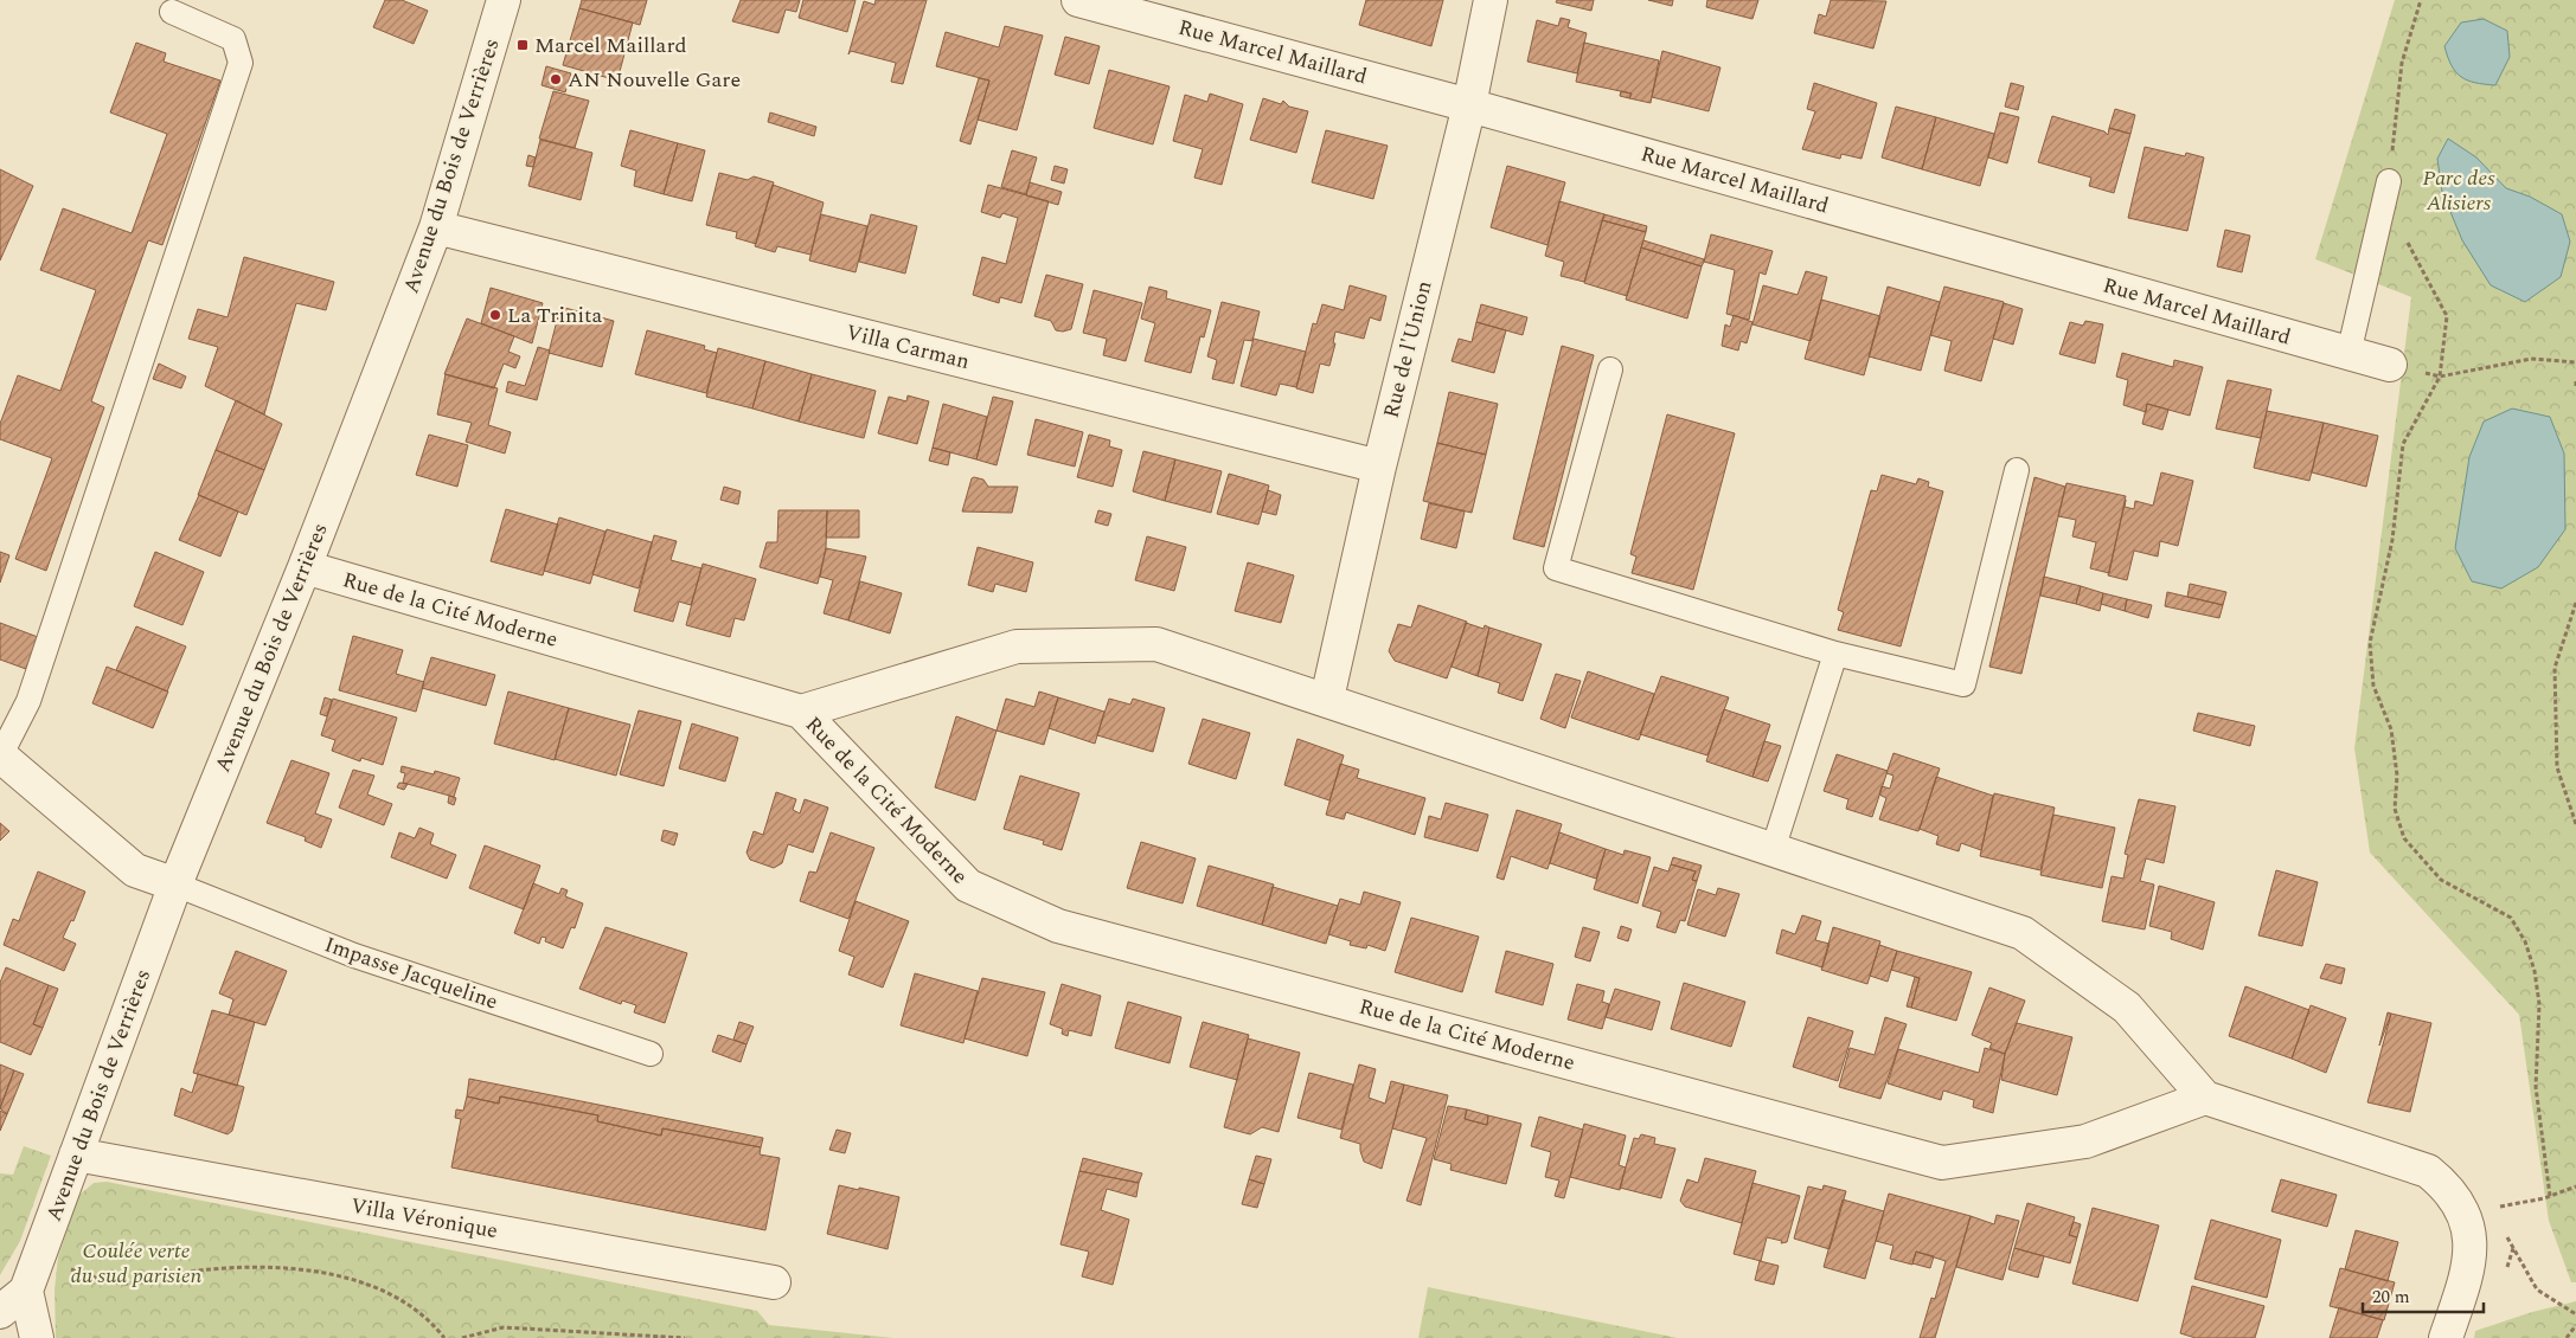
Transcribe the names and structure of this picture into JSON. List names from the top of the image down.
{
  "streets": {
    "street": [
      "Rue Marcel Maillard",
      "Avenue du Bois de Verrières",
      "Villa Carman",
      "Rue de l'Union",
      "Rue de la Cité Moderne",
      "Villa Véronique"
    ],
    "lane": ["Impasse Jacqueline"]
  },
  "crossings": [
    ["Rue Marcel Maillard", "Rue de l'Union"],
    ["Avenue du Bois de Verrières", "Villa Carman"],
    ["Avenue du Bois de Verrières", "Rue de la Cité Moderne"],
    ["Avenue du Bois de Verrières", "Impasse Jacqueline"],
    ["Avenue du Bois de Verrières", "Villa Véronique"],
    ["Villa Carman", "Rue de l'Union"],
    ["Rue de l'Union", "Rue de la Cité Moderne"]
  ],
  "parks": ["Parc des Alisiers", "Coulée verte du sud parisien"],
  "places": {
    "transit": ["Marcel Maillard"],
    "other": ["AN Nouvelle Gare", "La Trinita"]
  },
  "scale_bar": "20 m"
}
